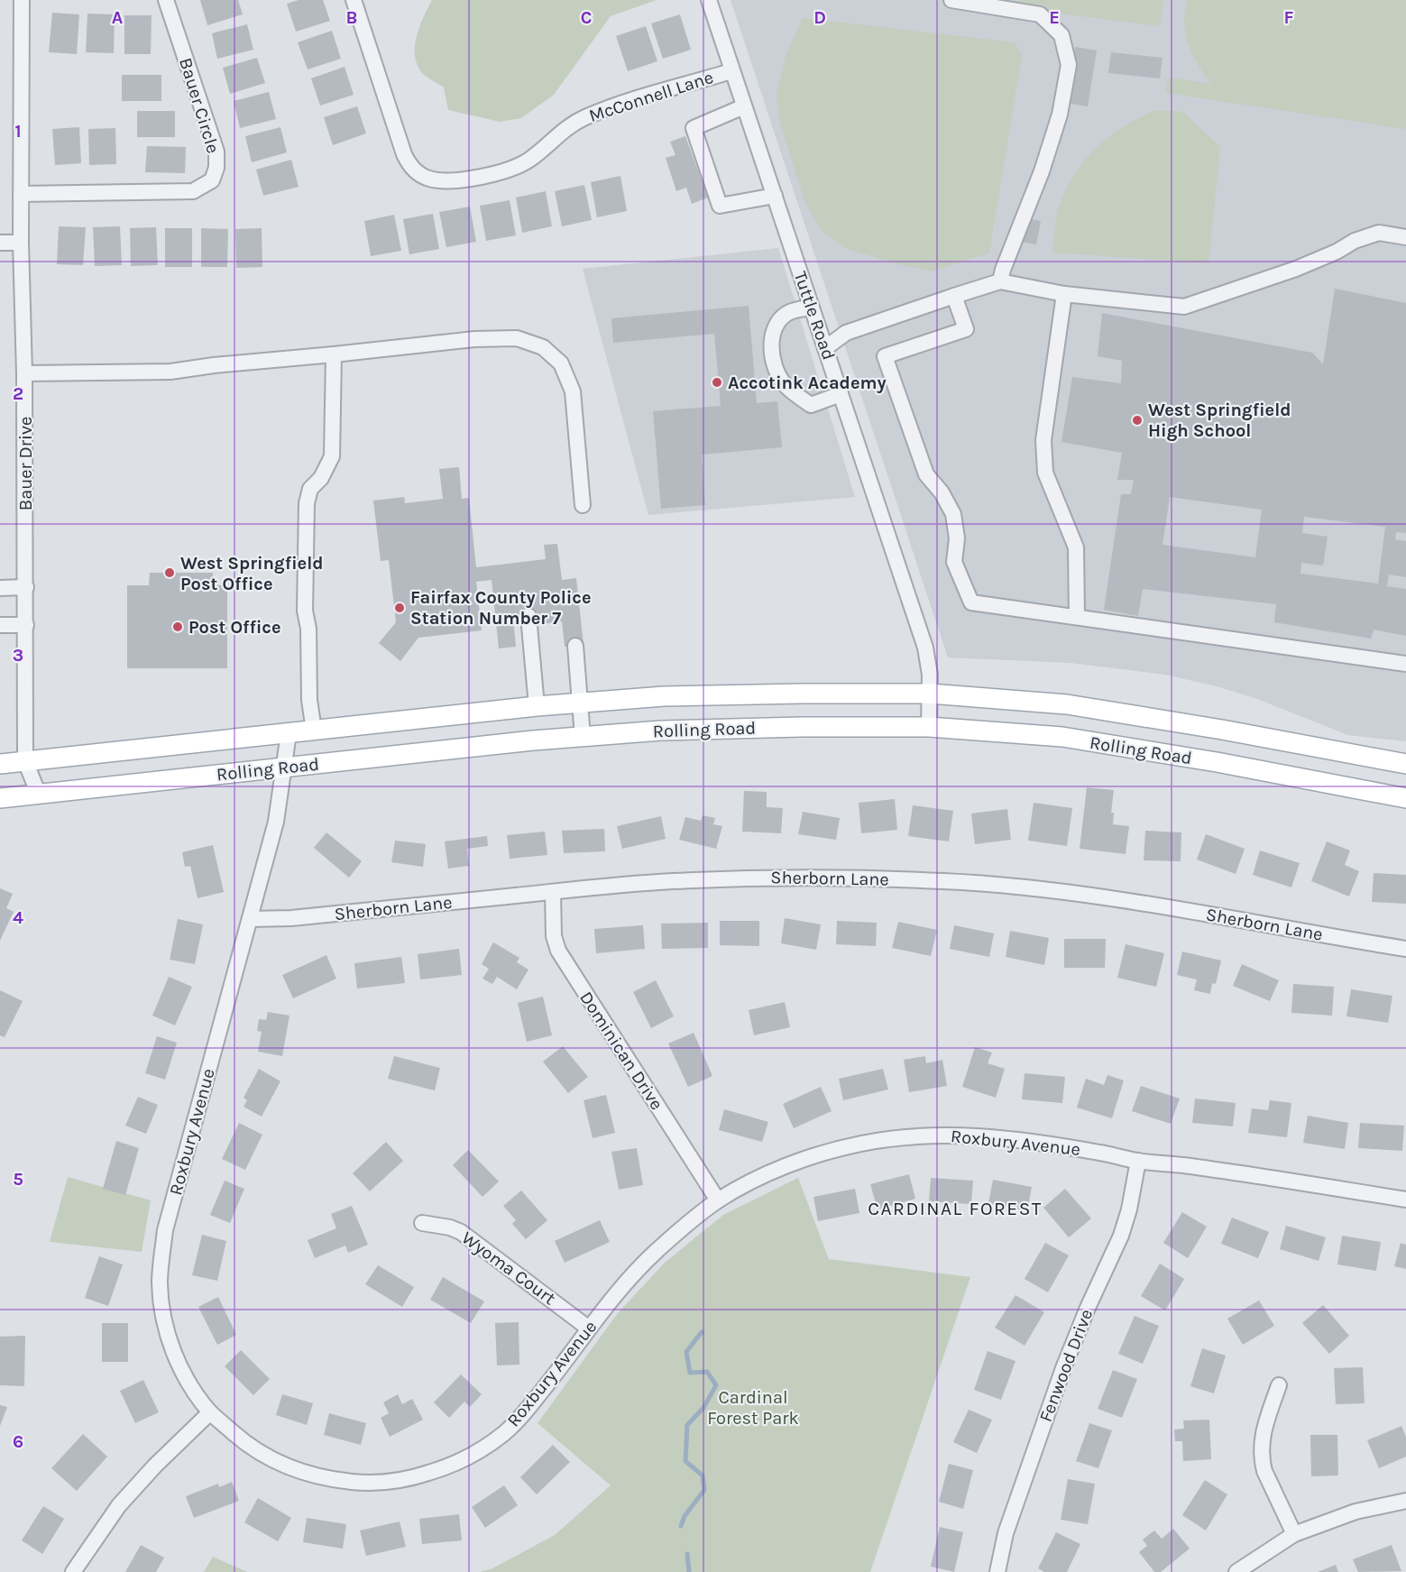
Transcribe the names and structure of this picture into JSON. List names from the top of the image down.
{
  "streets": {
    "main road": ["Rolling Road"],
    "street": [
      "McConnell Lane",
      "Bauer Circle",
      "Tuttle Road",
      "Bauer Drive",
      "Sherborn Lane",
      "Dominican Drive",
      "Roxbury Avenue",
      "Wyoma Court",
      "Fenwood Drive"
    ]
  },
  "crossings": [
    ["McConnell Lane", "Tuttle Road"],
    ["Bauer Circle", "Bauer Drive"],
    ["Tuttle Road", "Rolling Road"],
    ["Bauer Drive", "Rolling Road"],
    ["Rolling Road", "Roxbury Avenue"],
    ["Sherborn Lane", "Dominican Drive"],
    ["Sherborn Lane", "Roxbury Avenue"],
    ["Dominican Drive", "Roxbury Avenue"],
    ["Roxbury Avenue", "Wyoma Court"],
    ["Roxbury Avenue", "Fenwood Drive"]
  ],
  "districts": ["CARDINAL FOREST"],
  "parks": ["Cardinal Forest Park"],
  "places": [
    "Accotink Academy",
    "West Springfield High School",
    "West Springfield Post Office",
    "Fairfax County Police Station Number 7",
    "Post Office"
  ],
  "grid": {
    "columns": [
      "A",
      "B",
      "C",
      "D",
      "E",
      "F"
    ],
    "rows": [
      "1",
      "2",
      "3",
      "4",
      "5",
      "6"
    ]
  }
}
